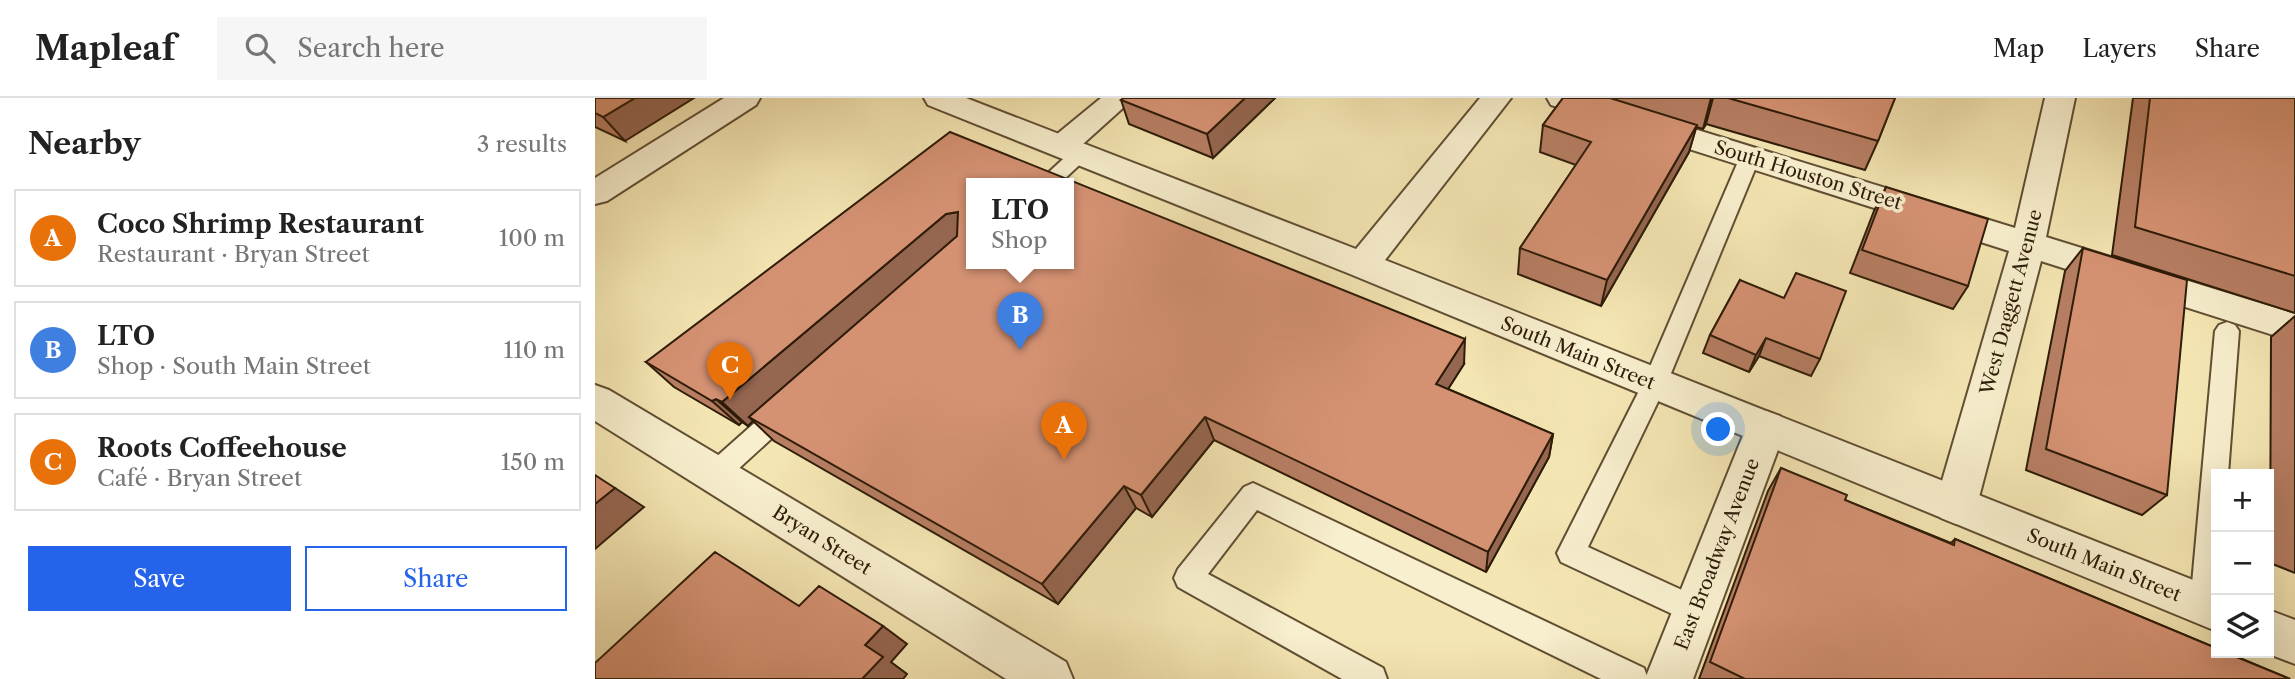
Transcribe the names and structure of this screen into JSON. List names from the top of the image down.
{
  "streets": {
    "street": [
      "South Houston Street",
      "West Daggett Avenue",
      "South Main Street",
      "Bryan Street",
      "East Broadway Avenue"
    ]
  },
  "crossings": [
    ["South Houston Street", "West Daggett Avenue"],
    ["West Daggett Avenue", "South Main Street"],
    ["South Main Street", "East Broadway Avenue"]
  ],
  "page": {
    "header": "Mapleaf",
    "search": "Search here",
    "nav": ["Map", "Layers", "Share"],
    "heading": ["Nearby", "3 results"],
    "popup": ["LTO", "Shop"],
    "list": [
      {
        "mark": "A",
        "name": "Coco Shrimp Restaurant",
        "note": "Restaurant · Bryan Street",
        "value": "100 m"
      },
      {
        "mark": "B",
        "name": "LTO",
        "note": "Shop · South Main Street",
        "value": "110 m"
      },
      {
        "mark": "C",
        "name": "Roots Coffeehouse",
        "note": "Café · Bryan Street",
        "value": "150 m"
      }
    ],
    "pins": ["B", "C", "A"],
    "map_buttons": ["+", "−"],
    "buttons": ["Save", "Share"]
  }
}
